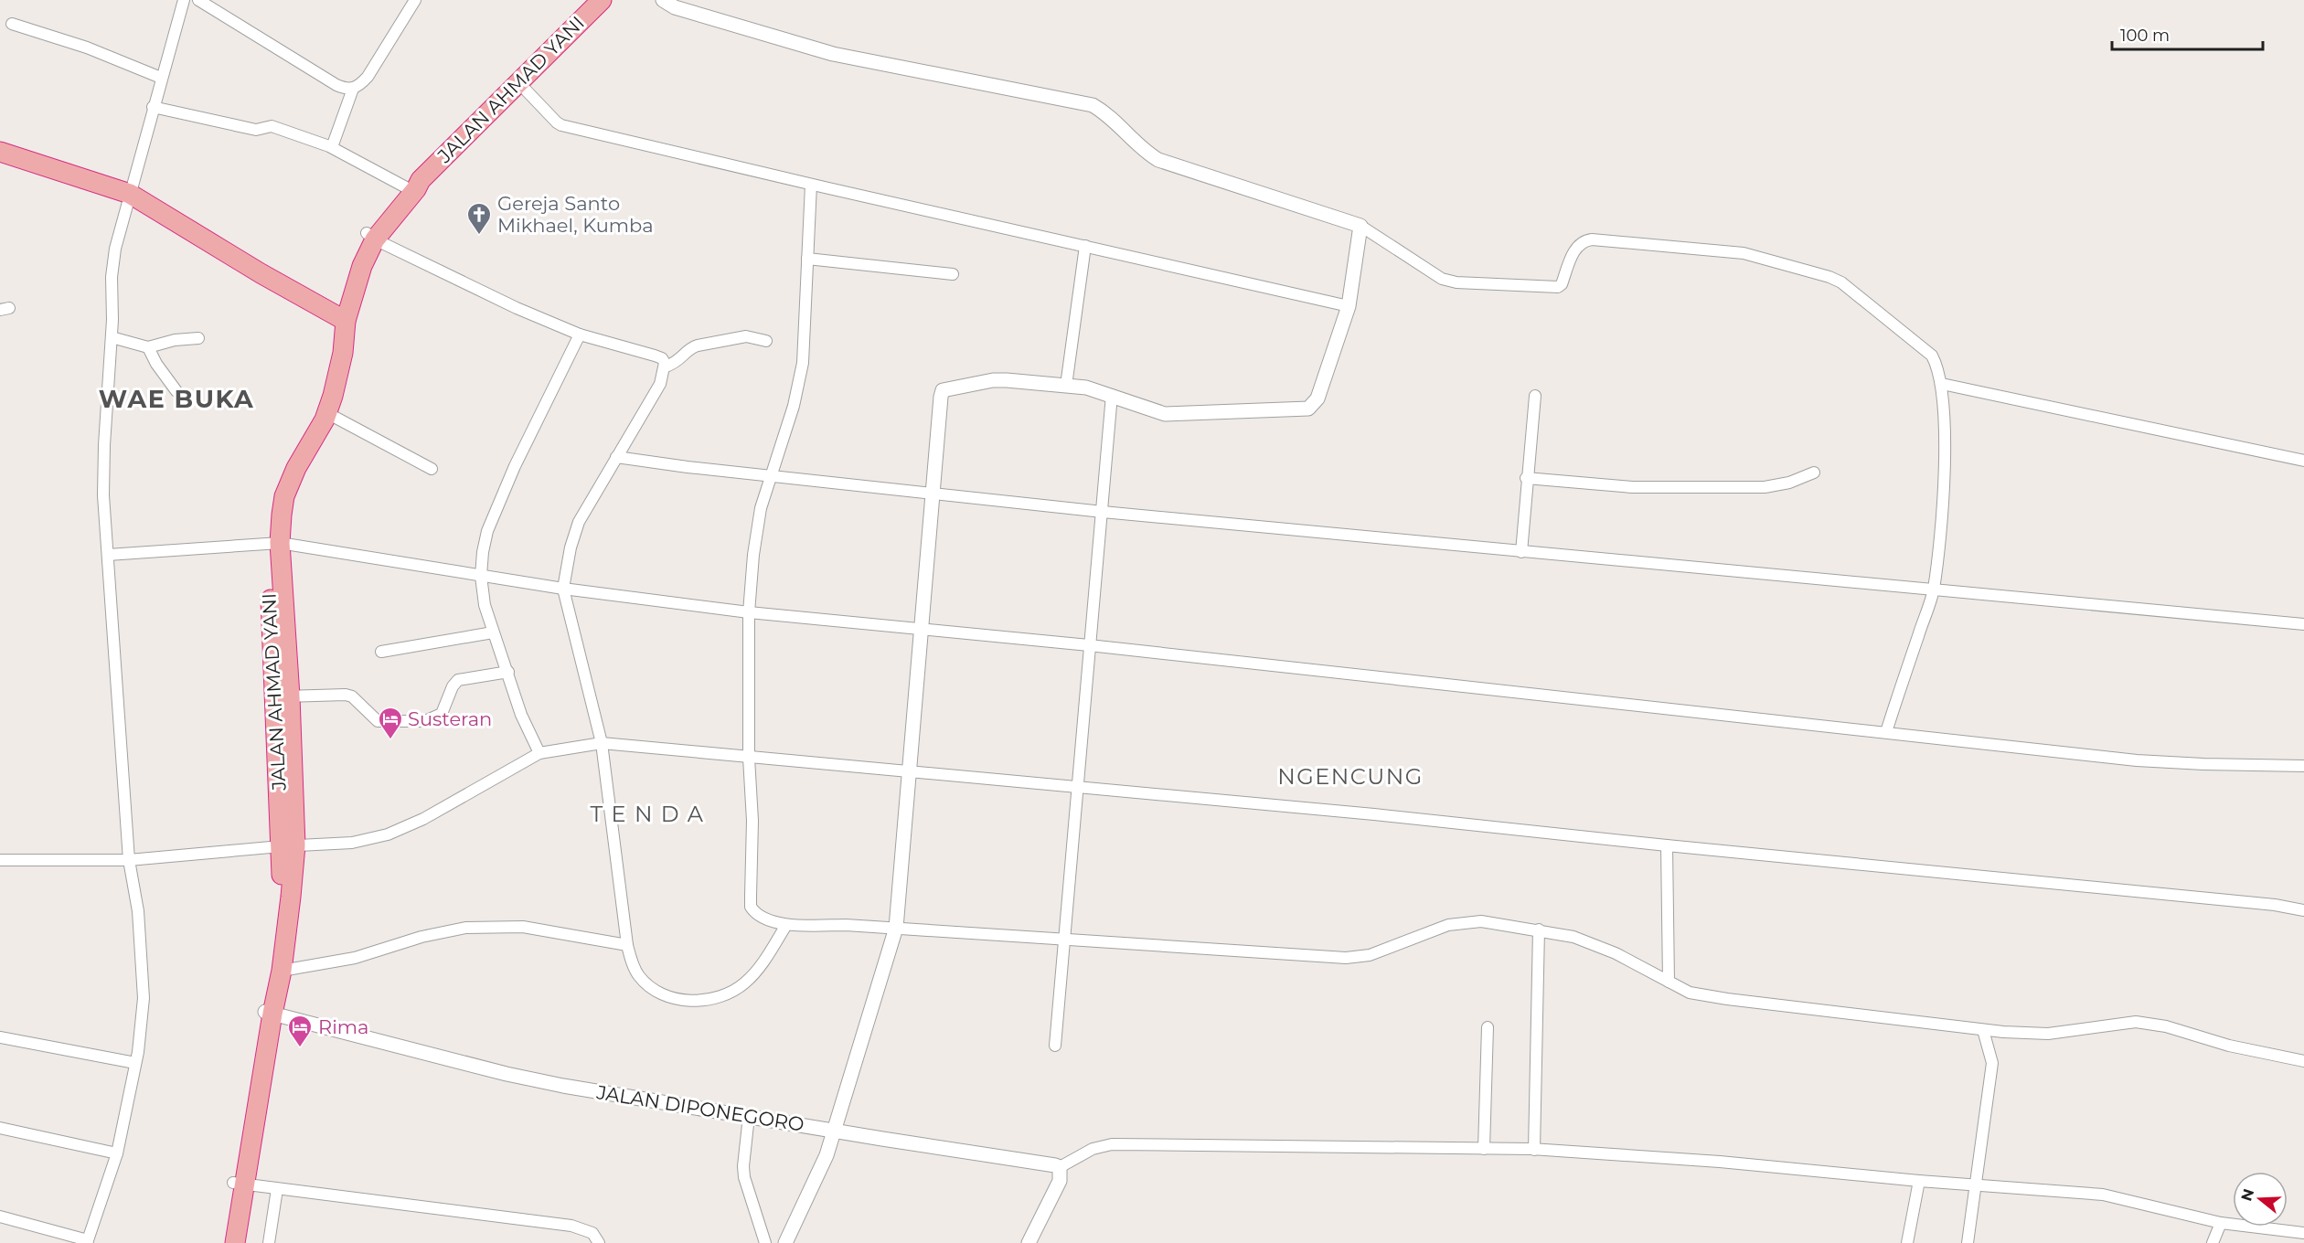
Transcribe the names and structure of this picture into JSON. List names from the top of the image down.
{
  "streets": {
    "highway": ["JALAN AHMAD YANI"],
    "street": ["JALAN DIPONEGORO"]
  },
  "crossings": [
    ["JALAN AHMAD YANI", "JALAN DIPONEGORO"]
  ],
  "districts": ["WAE BUKA", "NGENCUNG", "T E N D A"],
  "places": {
    "church": ["Gereja Santo Mikhael, Kumba"],
    "hotel": ["Susteran", "Rima"]
  },
  "scale_bar": "100 m",
  "north": "left"
}
